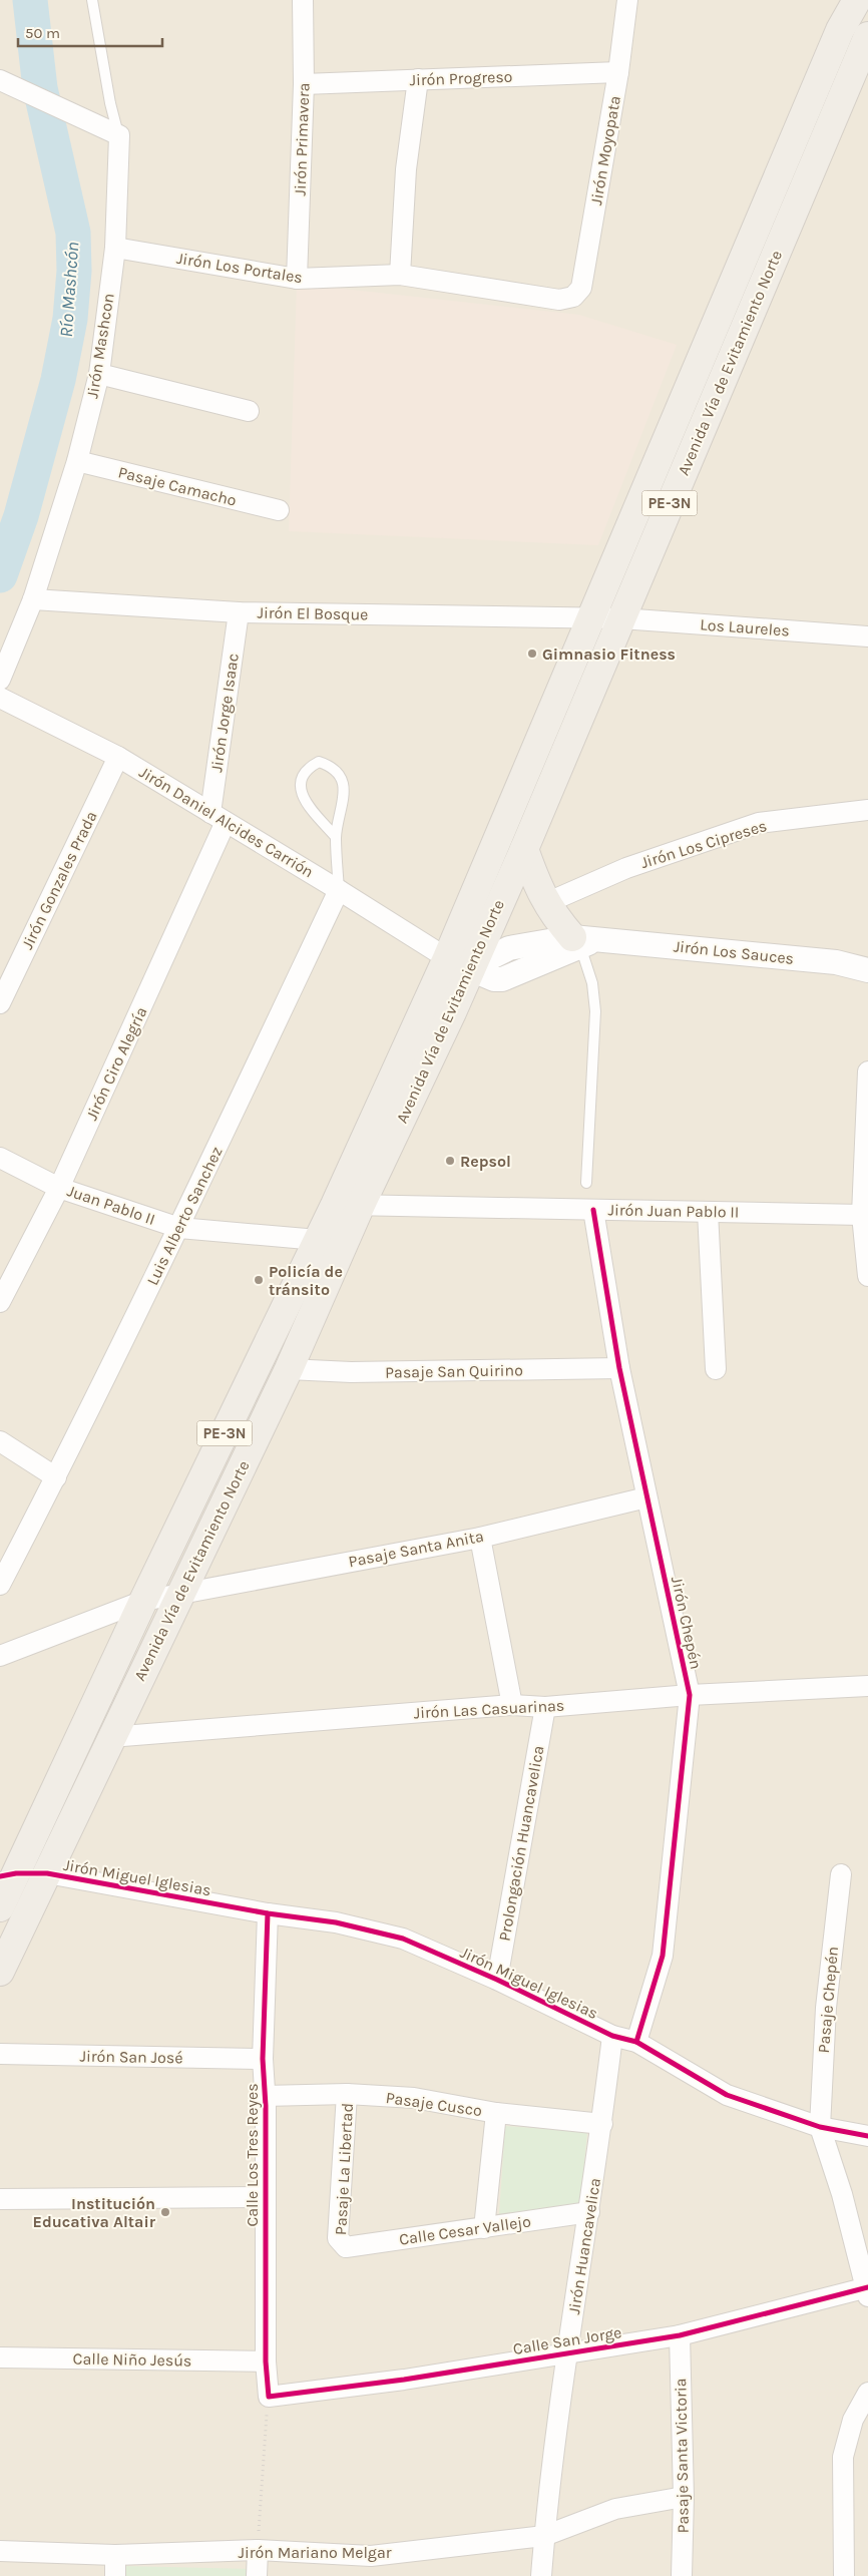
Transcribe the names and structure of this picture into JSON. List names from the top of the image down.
{
  "streets": {
    "highway": ["Avenida Vía de Evitamiento Norte", "PE-3N"],
    "street": [
      "Jirón Progreso",
      "Jirón Primavera",
      "Jirón Moyopata",
      "Jirón Los Portales",
      "Jirón Mashcon",
      "Pasaje Camacho",
      "Jirón El Bosque",
      "Los Laureles",
      "Jirón Jorge Isaac",
      "Jirón Daniel Alcides Carrión",
      "Jirón Los Cipreses",
      "Jirón Gonzales Prada",
      "Jirón Los Sauces",
      "Jirón Ciro Alegría",
      "Juan Pablo II",
      "Jirón Juan Pablo II",
      "Luis Alberto Sanchez",
      "Pasaje San Quirino",
      "Pasaje Santa Anita",
      "Jirón Chepén",
      "Jirón Las Casuarinas",
      "Prolongación Huancavelica",
      "Jirón Miguel Iglesias",
      "Pasaje Chepén",
      "Jirón San José",
      "Pasaje Cusco",
      "Calle Los Tres Reyes",
      "Pasaje La Libertad",
      "Calle Cesar Vallejo",
      "Jirón Huancavelica",
      "Calle San Jorge",
      "Calle Niño Jesús",
      "Pasaje Santa Victoria",
      "Jirón Mariano Melgar"
    ]
  },
  "crossings": [
    ["Jirón Progreso", "Jirón Primavera"],
    ["Jirón Progreso", "Jirón Moyopata"],
    ["Jirón Primavera", "Jirón Los Portales"],
    ["Jirón Moyopata", "Jirón Los Portales"],
    ["Jirón Los Portales", "Jirón Mashcon"],
    ["Jirón Mashcon", "Pasaje Camacho"],
    ["Jirón Mashcon", "Jirón El Bosque"],
    ["Avenida Vía de Evitamiento Norte", "Jirón El Bosque"],
    ["Avenida Vía de Evitamiento Norte", "Los Laureles"],
    ["Avenida Vía de Evitamiento Norte", "Jirón Daniel Alcides Carrión"],
    ["Avenida Vía de Evitamiento Norte", "Jirón Los Sauces"],
    ["Avenida Vía de Evitamiento Norte", "Juan Pablo II"],
    ["Avenida Vía de Evitamiento Norte", "Jirón Juan Pablo II"],
    ["Avenida Vía de Evitamiento Norte", "Pasaje San Quirino"],
    ["Avenida Vía de Evitamiento Norte", "Pasaje Santa Anita"],
    ["Avenida Vía de Evitamiento Norte", "Jirón Las Casuarinas"],
    ["Avenida Vía de Evitamiento Norte", "Jirón Miguel Iglesias"],
    ["Jirón El Bosque", "Los Laureles"],
    ["Jirón El Bosque", "Jirón Jorge Isaac"],
    ["Jirón Jorge Isaac", "Jirón Daniel Alcides Carrión"],
    ["Jirón Jorge Isaac", "Jirón Ciro Alegría"],
    ["Jirón Daniel Alcides Carrión", "Jirón Gonzales Prada"],
    ["Jirón Daniel Alcides Carrión", "Jirón Los Sauces"],
    ["Jirón Daniel Alcides Carrión", "Jirón Ciro Alegría"],
    ["Jirón Daniel Alcides Carrión", "Luis Alberto Sanchez"],
    ["Jirón Ciro Alegría", "Juan Pablo II"],
    ["Juan Pablo II", "Luis Alberto Sanchez"],
    ["Jirón Juan Pablo II", "Jirón Chepén"],
    ["Pasaje San Quirino", "Jirón Chepén"],
    ["Pasaje Santa Anita", "Jirón Chepén"],
    ["Jirón Chepén", "Jirón Las Casuarinas"],
    ["Jirón Chepén", "Jirón Miguel Iglesias"],
    ["Jirón Las Casuarinas", "Prolongación Huancavelica"],
    ["Prolongación Huancavelica", "Jirón Miguel Iglesias"],
    ["Jirón Miguel Iglesias", "Pasaje Chepén"],
    ["Jirón Miguel Iglesias", "Calle Los Tres Reyes"],
    ["Jirón Miguel Iglesias", "Jirón Huancavelica"],
    ["Jirón San José", "Calle Los Tres Reyes"],
    ["Pasaje Cusco", "Calle Los Tres Reyes"],
    ["Pasaje Cusco", "Pasaje La Libertad"],
    ["Pasaje Cusco", "Jirón Huancavelica"],
    ["Calle Los Tres Reyes", "Calle San Jorge"],
    ["Calle Los Tres Reyes", "Calle Niño Jesús"],
    ["Pasaje La Libertad", "Calle Cesar Vallejo"],
    ["Calle Cesar Vallejo", "Jirón Huancavelica"],
    ["Jirón Huancavelica", "Calle San Jorge"],
    ["Jirón Huancavelica", "Jirón Mariano Melgar"],
    ["Calle San Jorge", "Pasaje Santa Victoria"],
    ["Pasaje Santa Victoria", "Jirón Mariano Melgar"]
  ],
  "water": ["Río Mashcón"],
  "places": [
    "Gimnasio Fitness",
    "Repsol",
    "Policía de tránsito",
    "Institución Educativa Altair"
  ],
  "scale_bar": "50 m"
}
